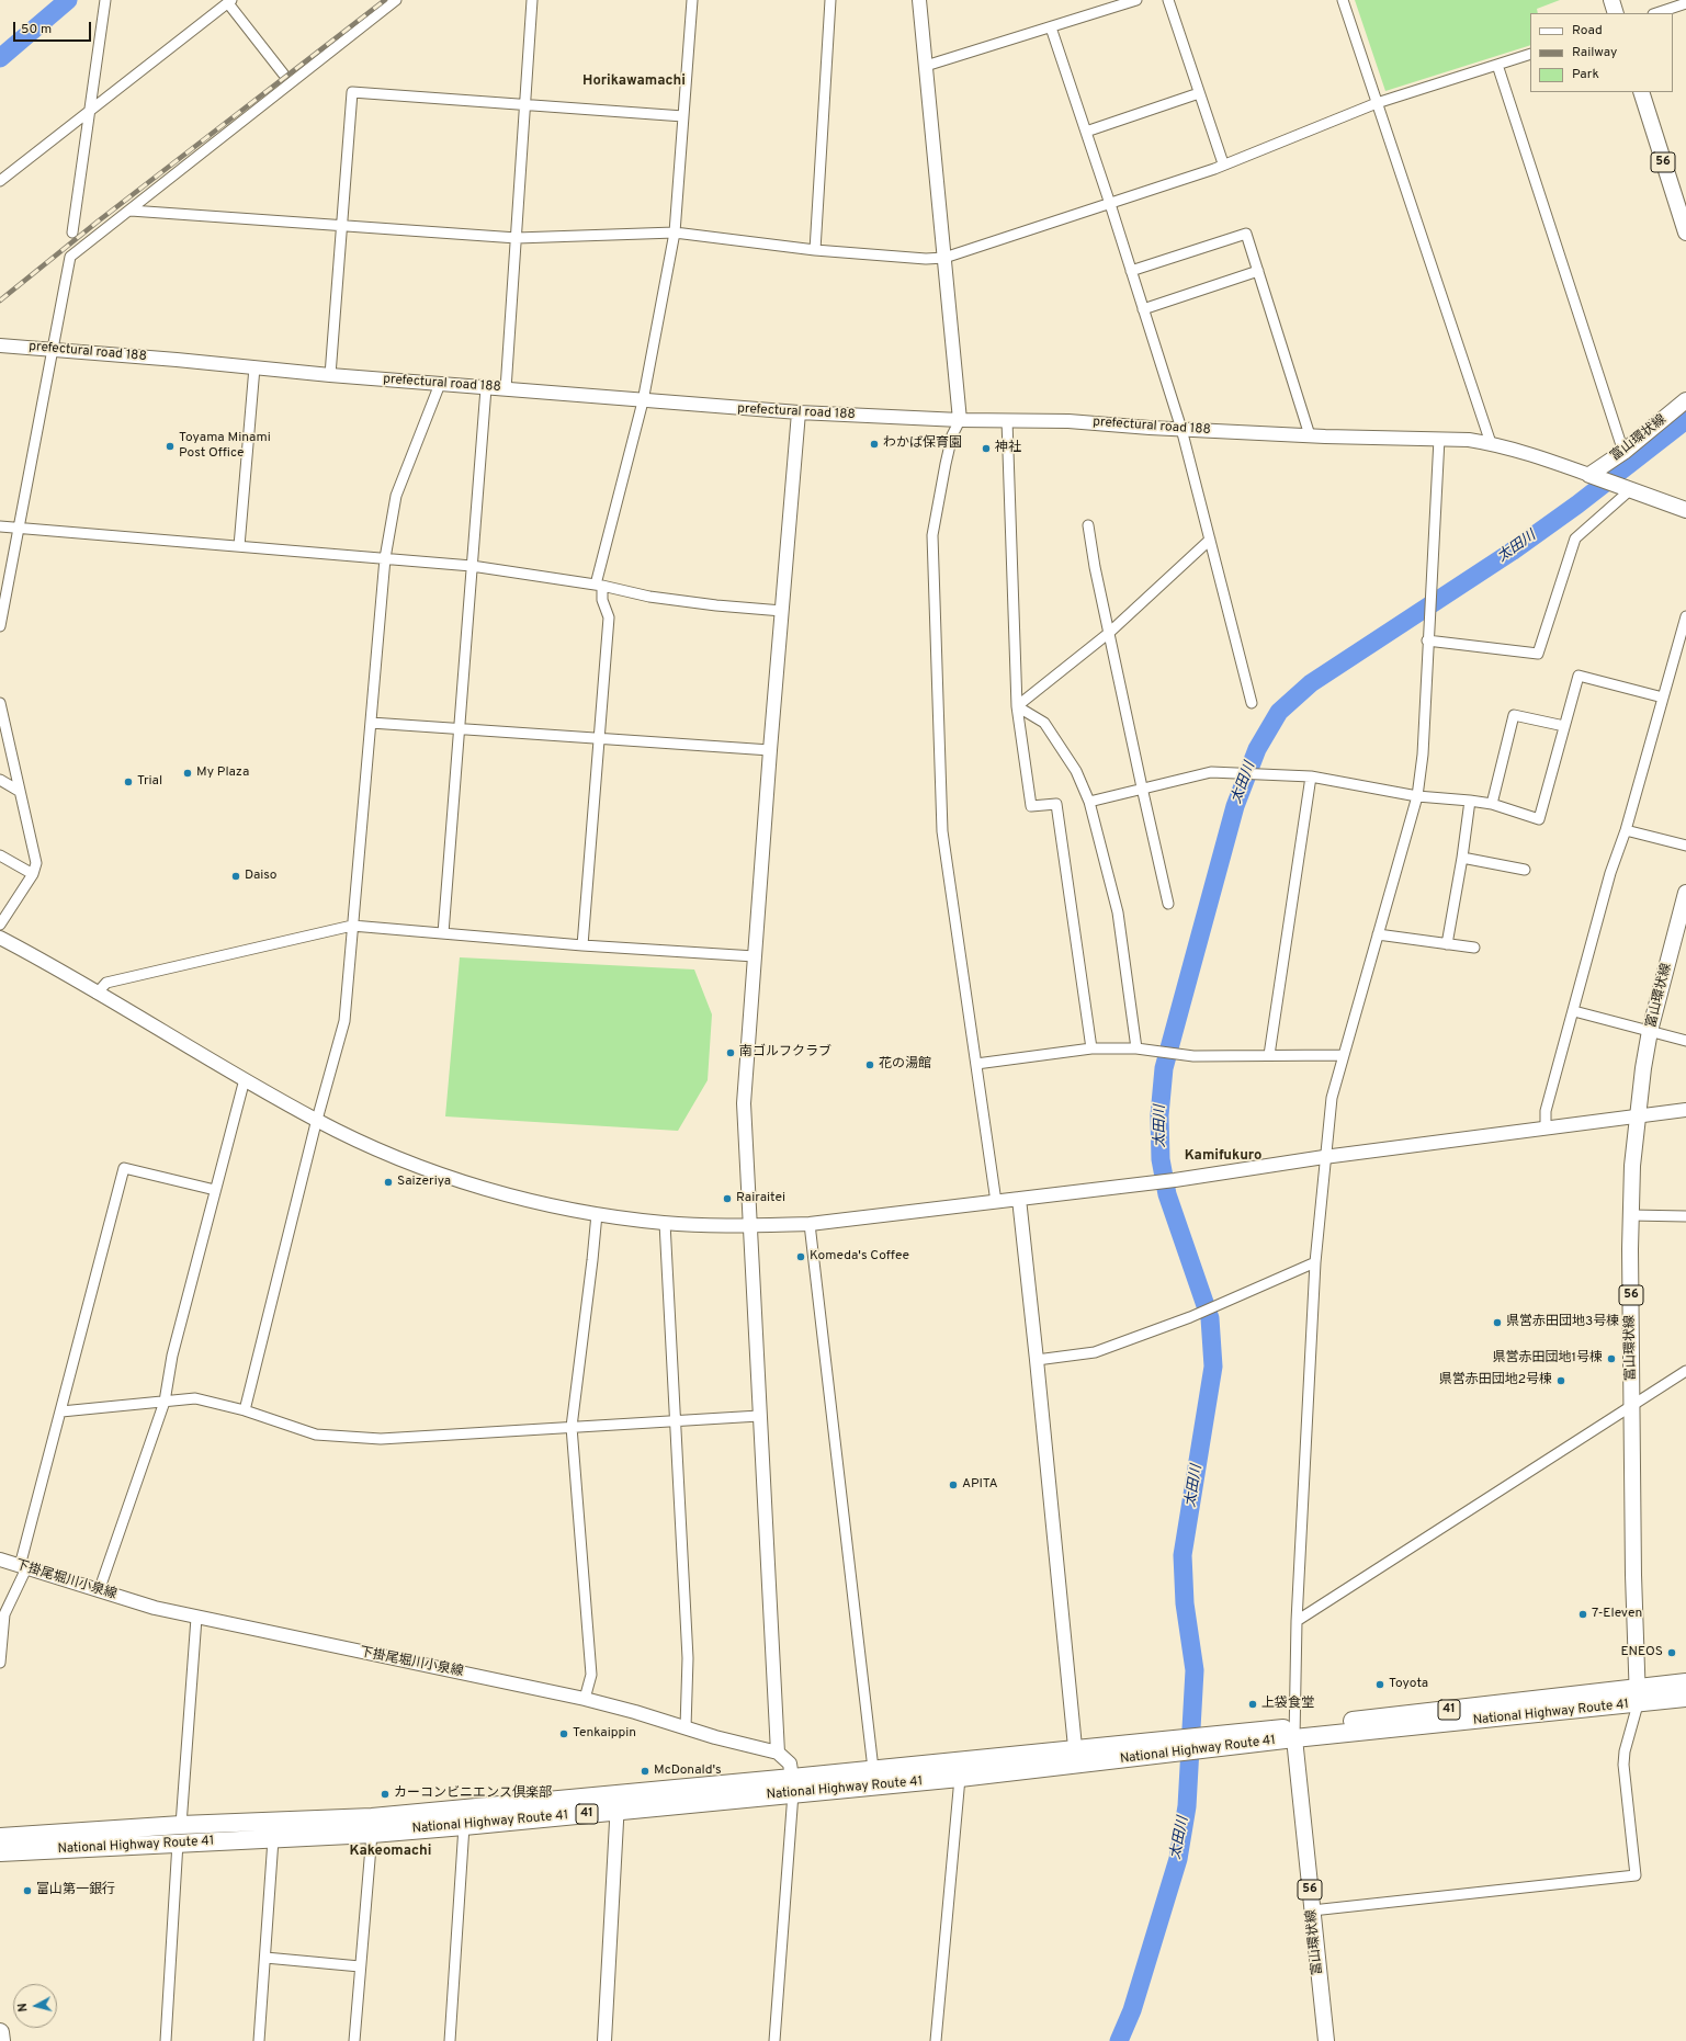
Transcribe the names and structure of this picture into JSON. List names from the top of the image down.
{
  "streets": {
    "highway": ["41", "National Highway Route 41"],
    "main road": ["56", "富山環状線"],
    "street": ["prefectural road 188", "下掛尾堀川小泉線"]
  },
  "crossings": [
    ["prefectural road 188", "富山環状線"],
    ["富山環状線", "National Highway Route 41"]
  ],
  "districts": ["Horikawamachi", "Kamifukuro", "Kakeomachi"],
  "water": ["太田川"],
  "places": [
    "わかば保育園",
    "Toyama Minami Post Office",
    "神社",
    "My Plaza",
    "Trial",
    "Daiso",
    "南ゴルフクラブ",
    "花の湯館",
    "Saizeriya",
    "Rairaitei",
    "Komeda's Coffee",
    "県営赤田団地3号棟",
    "県営赤田団地1号棟",
    "県営赤田団地2号棟",
    "APITA",
    "7-Eleven",
    "ENEOS",
    "Toyota",
    "上袋食堂",
    "Tenkaippin",
    "McDonald's",
    "カーコンビニエンス倶楽部",
    "富山第一銀行"
  ],
  "legend": ["Road", "Railway", "Park"],
  "scale_bar": "50 m",
  "north": "left"
}
